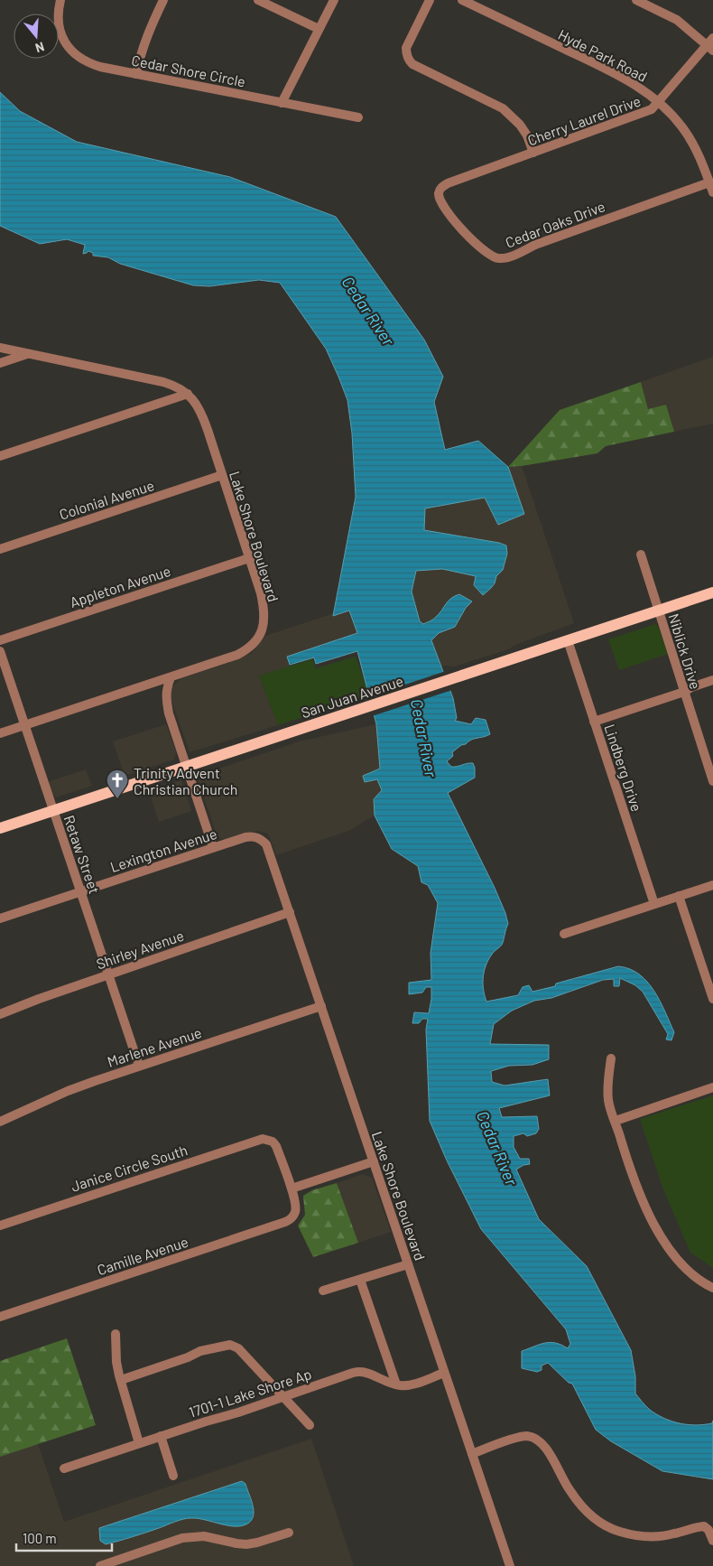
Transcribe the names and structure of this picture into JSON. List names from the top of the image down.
{
  "streets": {
    "main road": ["San Juan Avenue"],
    "street": [
      "Hyde Park Road",
      "Cedar Shore Circle",
      "Cherry Laurel Drive",
      "Cedar Oaks Drive",
      "Colonial Avenue",
      "Lake Shore Boulevard",
      "Appleton Avenue",
      "Niblick Drive",
      "Lindberg Drive",
      "Lexington Avenue",
      "Retaw Street",
      "Shirley Avenue",
      "Marlene Avenue",
      "Janice Circle South",
      "Camille Avenue",
      "1701-1 Lake Shore Ap"
    ]
  },
  "crossings": [
    ["Hyde Park Road", "Cherry Laurel Drive"],
    ["Hyde Park Road", "Cedar Oaks Drive"],
    ["Cherry Laurel Drive", "Cedar Oaks Drive"],
    ["Colonial Avenue", "Lake Shore Boulevard"],
    ["Lake Shore Boulevard", "Appleton Avenue"],
    ["Lake Shore Boulevard", "Lexington Avenue"],
    ["Lake Shore Boulevard", "Retaw Street"],
    ["Lake Shore Boulevard", "Shirley Avenue"],
    ["Lake Shore Boulevard", "Marlene Avenue"],
    ["Lake Shore Boulevard", "1701-1 Lake Shore Ap"],
    ["Niblick Drive", "San Juan Avenue"],
    ["San Juan Avenue", "Lindberg Drive"],
    ["San Juan Avenue", "Retaw Street"],
    ["Lexington Avenue", "Retaw Street"],
    ["Retaw Street", "Shirley Avenue"],
    ["Retaw Street", "Marlene Avenue"],
    ["Janice Circle South", "Camille Avenue"]
  ],
  "water": ["Cedar River"],
  "places": {
    "church": ["Trinity Advent Christian Church"]
  },
  "scale_bar": "100 m",
  "north": "bottom"
}
